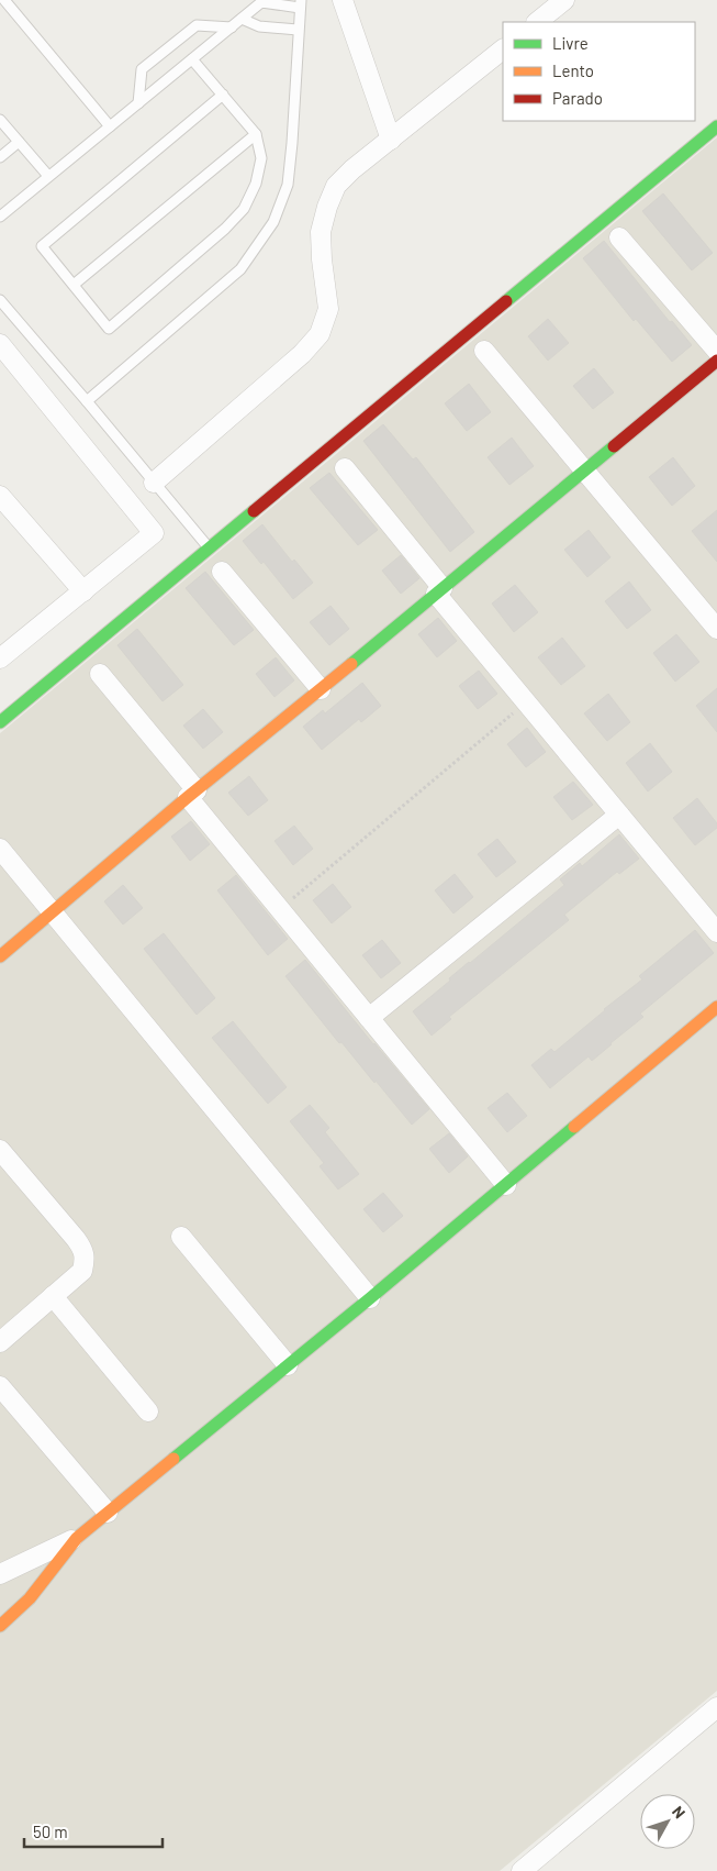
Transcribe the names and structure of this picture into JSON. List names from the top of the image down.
{
  "legend": ["Livre", "Lento", "Parado"],
  "scale_bar": "50 m",
  "north": "top right"
}
